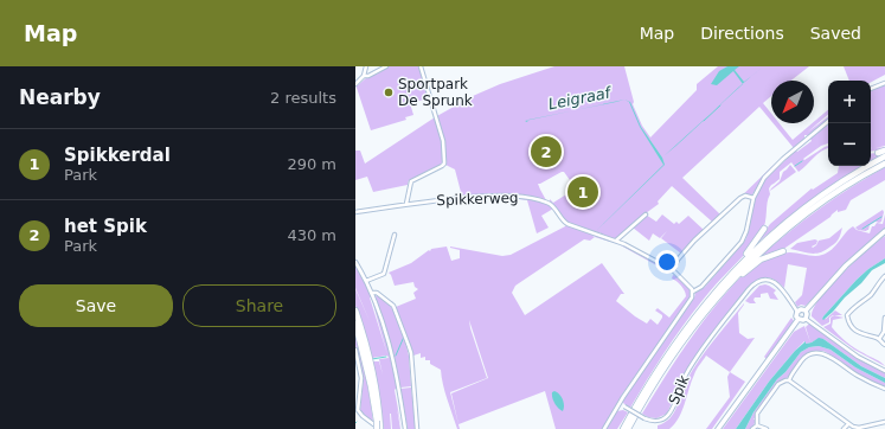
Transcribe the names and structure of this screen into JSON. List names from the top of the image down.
{
  "streets": {
    "street": ["Spikkerweg", "Spik"]
  },
  "water": ["Leigraaf"],
  "places": ["Sportpark De Sprunk"],
  "north": "bottom left",
  "page": {
    "header": "Map",
    "nav": ["Map", "Directions", "Saved"],
    "heading": ["Nearby", "2 results"],
    "map_buttons": ["+", "−"],
    "list": [
      {
        "mark": "1",
        "name": "Spikkerdal",
        "note": "Park",
        "value": "290 m"
      },
      {
        "mark": "2",
        "name": "het Spik",
        "note": "Park",
        "value": "430 m"
      }
    ],
    "pins": ["2", "1"],
    "buttons": ["Save", "Share"]
  }
}
